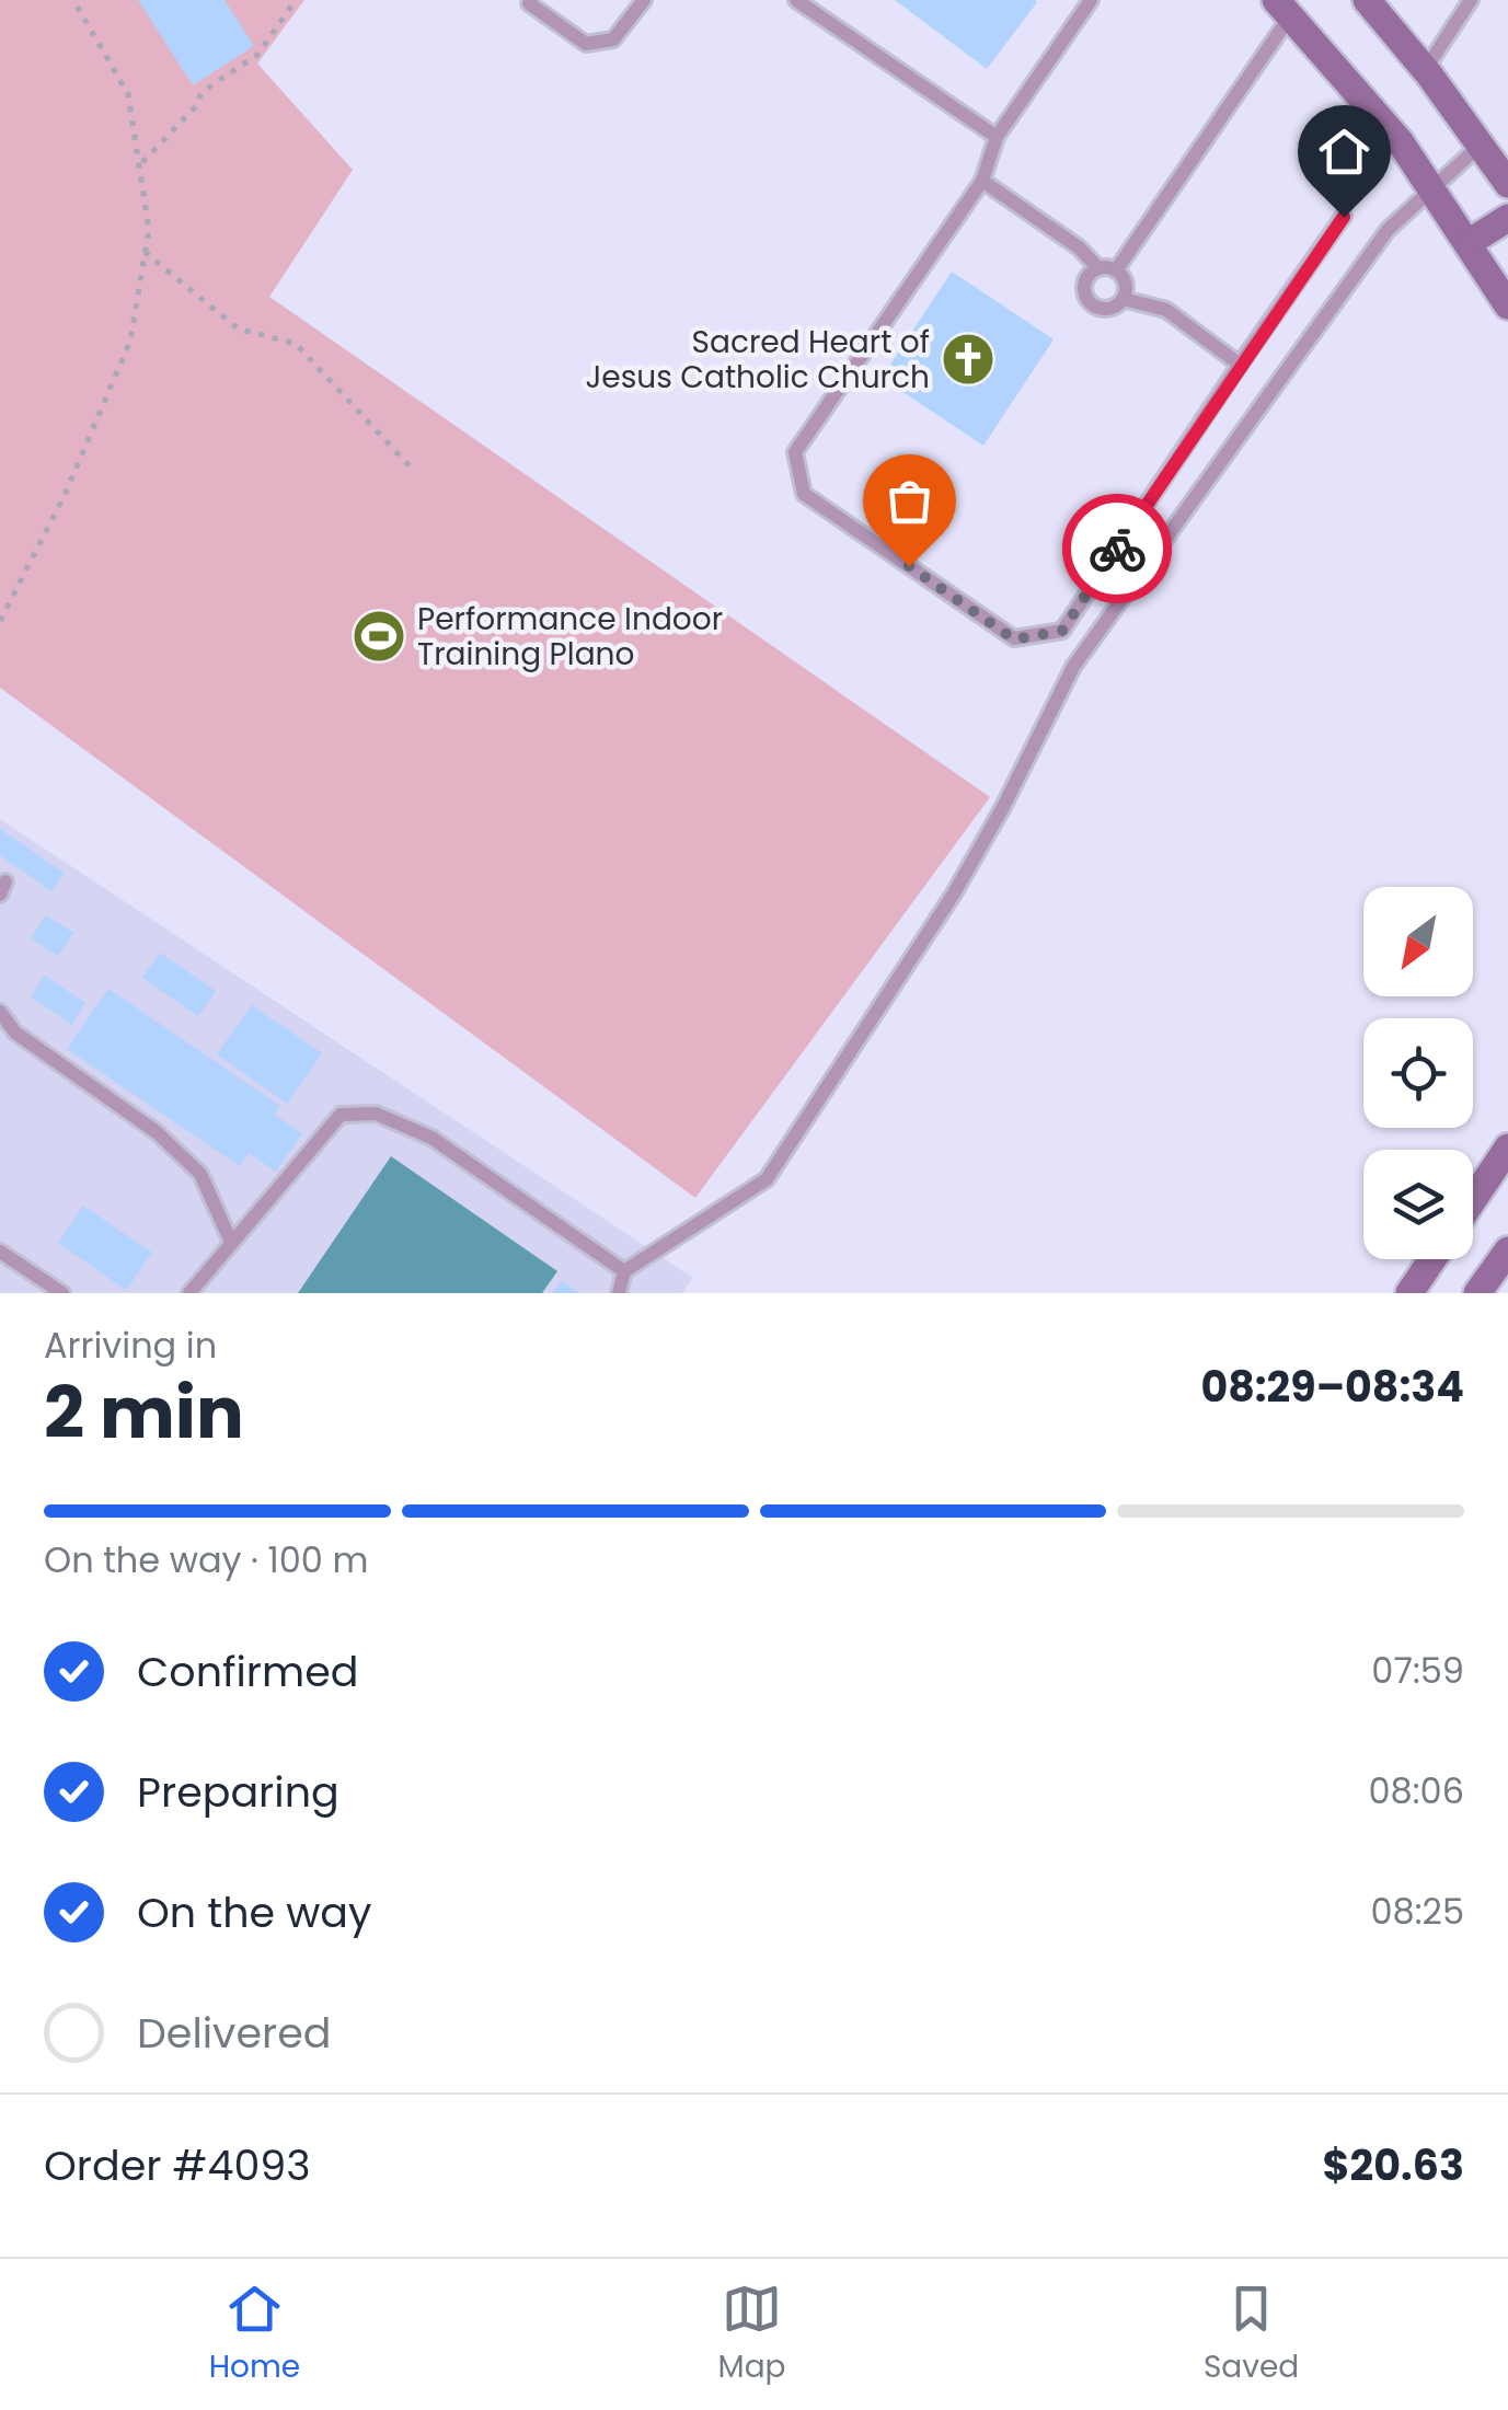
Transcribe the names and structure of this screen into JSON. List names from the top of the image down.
{
  "places": {
    "church": ["Sacred Heart of Jesus Catholic Church"],
    "sports": ["Performance Indoor Training Plano"]
  },
  "north": "bottom left",
  "page": {
    "heading": ["2 min", "Arriving in", "08:29–08:34"],
    "panel": ["Order #4093", "$20.63"],
    "bar": "On the way · 100 m",
    "list": [
      ["Confirmed", "07:59"],
      ["Preparing", "08:06"],
      ["On the way", "08:25"],
      "Delivered"
    ],
    "tabs": ["Home", "Map", "Saved"]
  }
}
